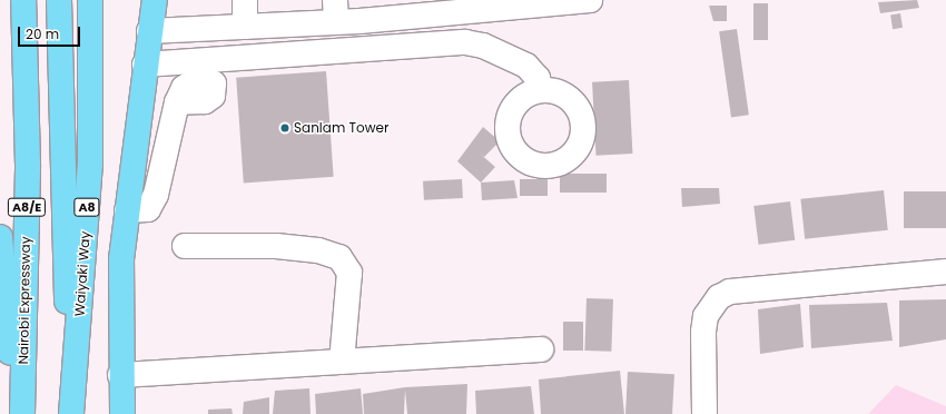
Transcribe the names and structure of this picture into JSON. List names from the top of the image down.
{
  "streets": {
    "highway": [
      "A8/E",
      "A8",
      "Waiyaki Way",
      "Nairobi Expressway"
    ]
  },
  "crossings": [
    ["A8/E", "Waiyaki Way"]
  ],
  "places": ["Sanlam Tower"],
  "scale_bar": "20 m"
}
